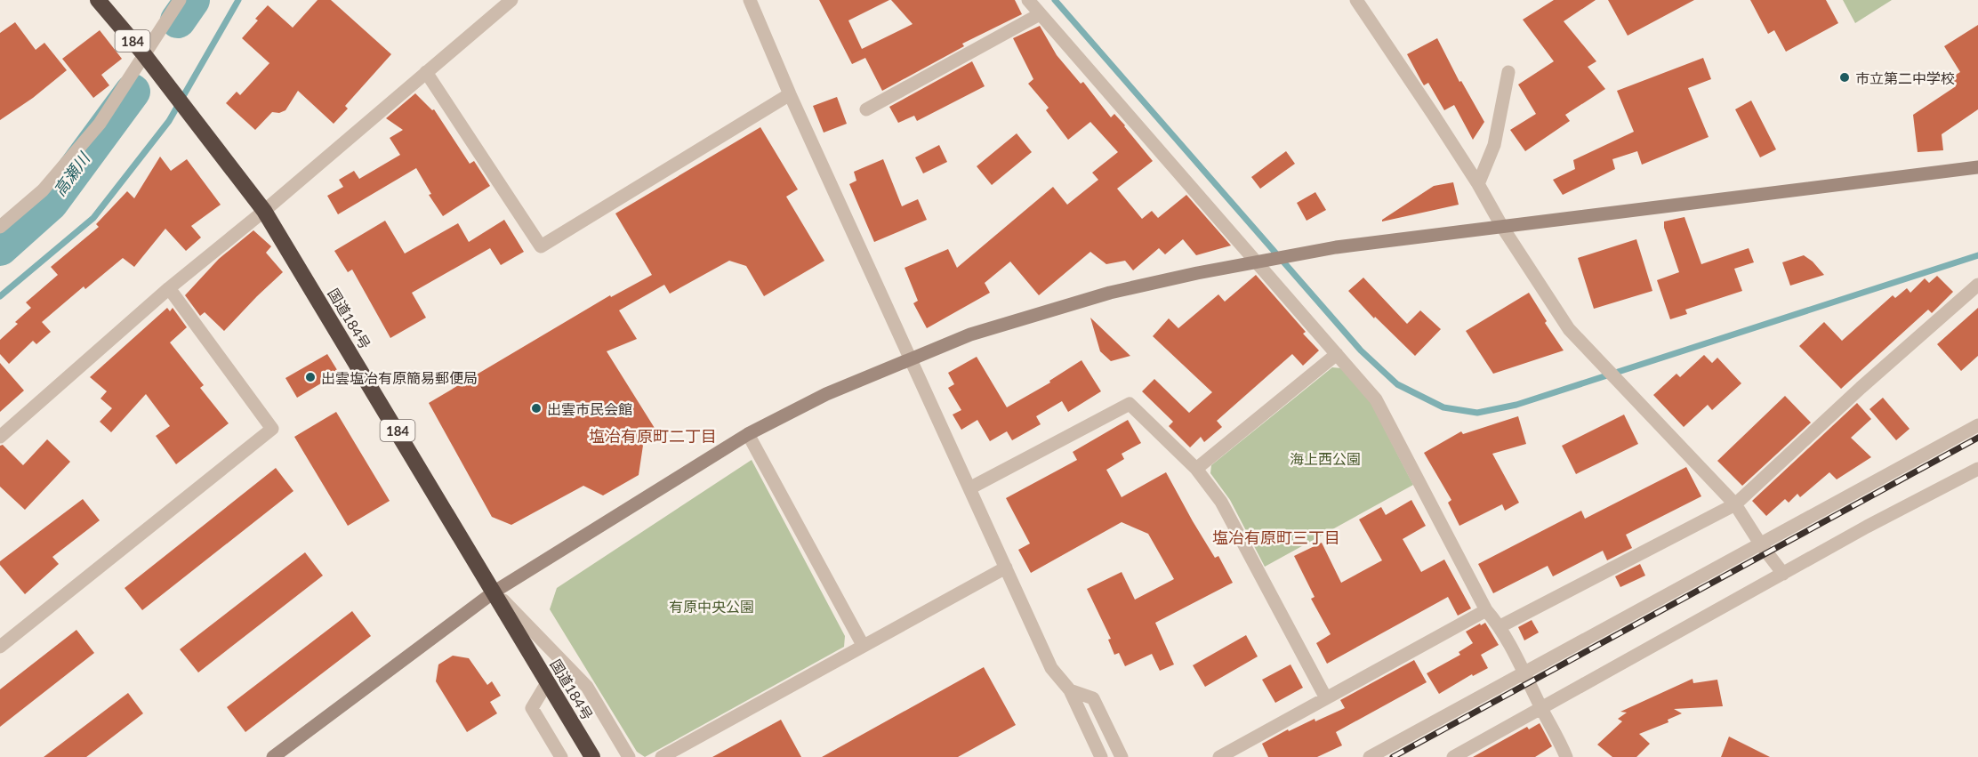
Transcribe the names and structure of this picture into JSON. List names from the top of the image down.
{
  "streets": {
    "highway": ["184", "国道184号"]
  },
  "districts": ["塩冶有原町二丁目", "塩冶有原町三丁目"],
  "water": ["高瀬川"],
  "parks": ["海上西公園", "有原中央公園"],
  "places": ["市立第二中学校", "出雲塩冶有原簡易郵便局", "出雲市民会館"]
}
